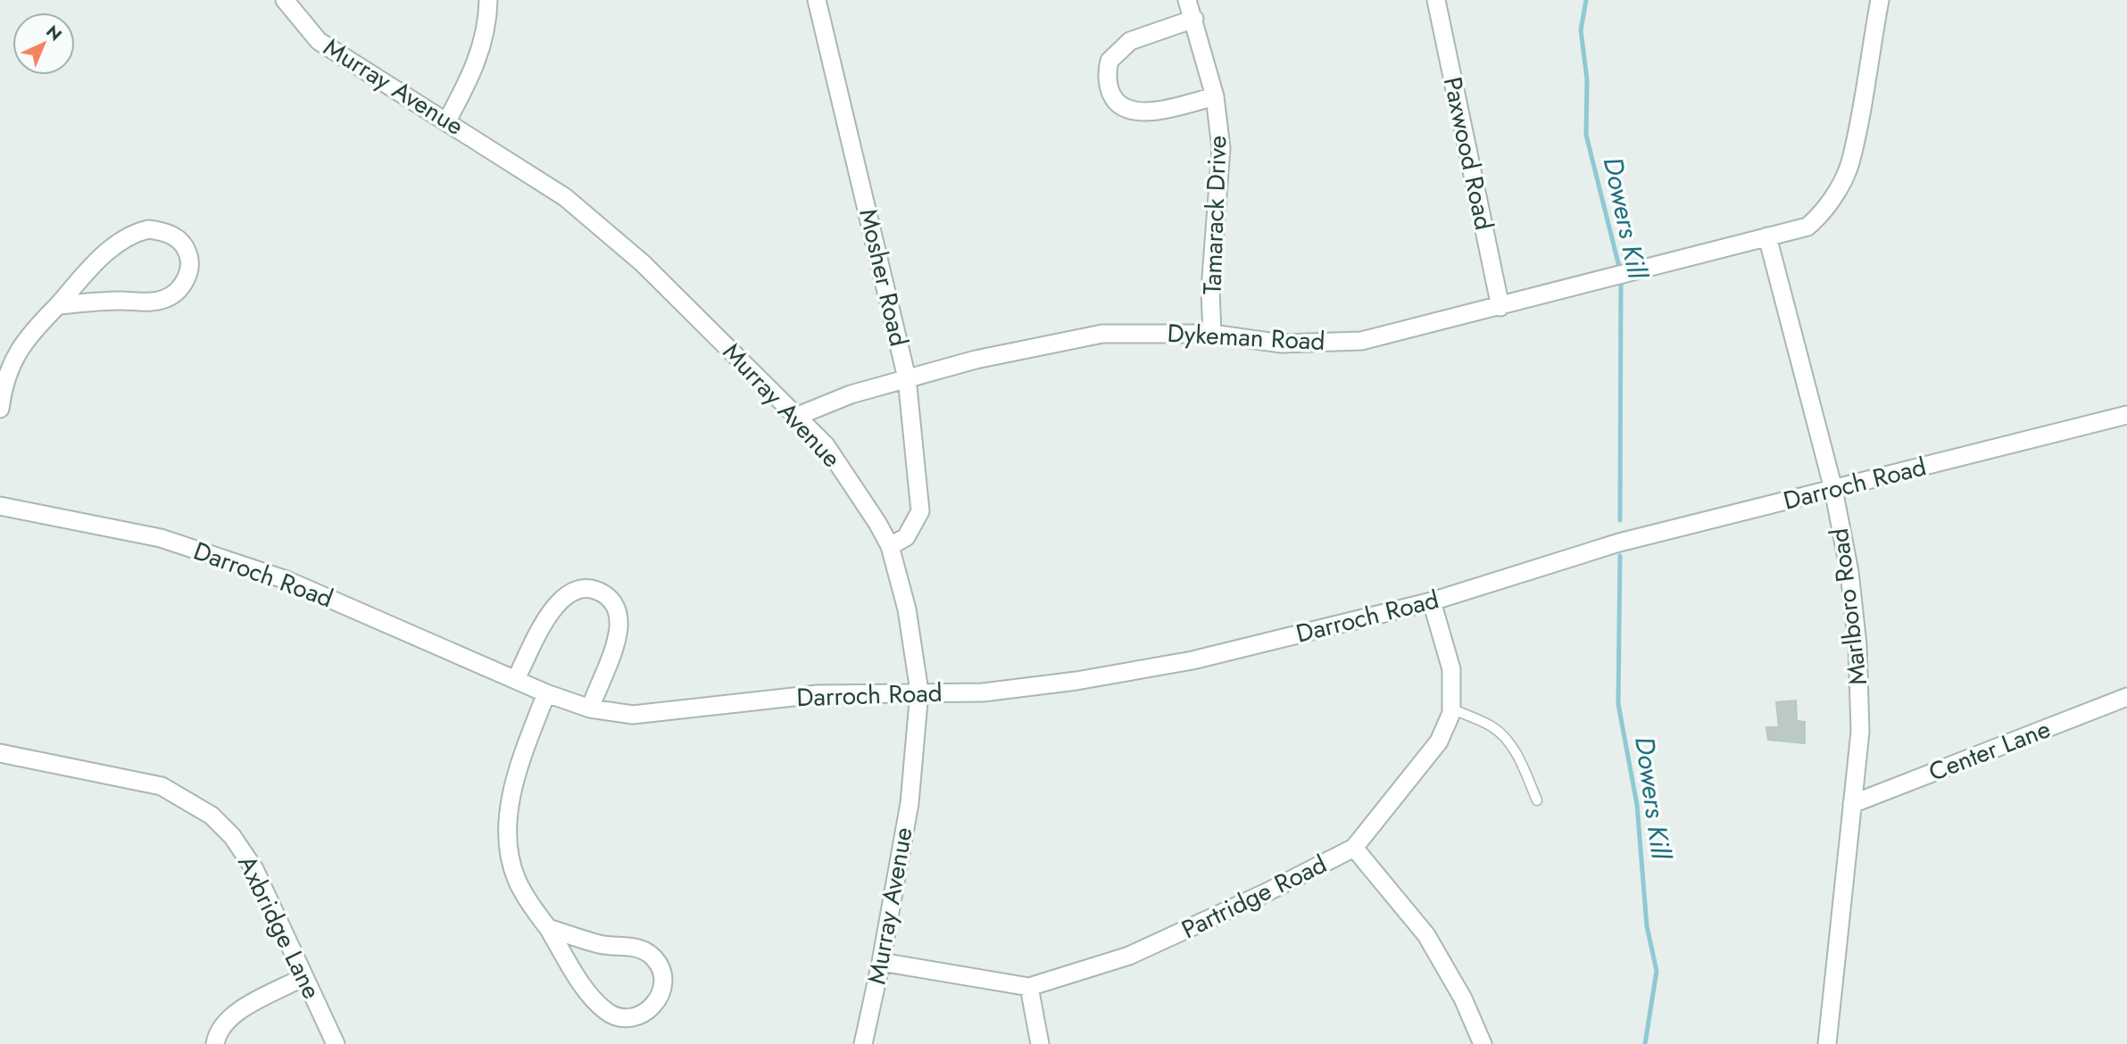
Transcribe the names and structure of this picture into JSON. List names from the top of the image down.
{
  "streets": {
    "street": [
      "Murray Avenue",
      "Paxwood Road",
      "Tamarack Drive",
      "Mosher Road",
      "Dykeman Road",
      "Darroch Road",
      "Marlboro Road",
      "Center Lane",
      "Partridge Road",
      "Axbridge Lane"
    ]
  },
  "crossings": [
    ["Murray Avenue", "Mosher Road"],
    ["Murray Avenue", "Dykeman Road"],
    ["Murray Avenue", "Darroch Road"],
    ["Murray Avenue", "Partridge Road"],
    ["Paxwood Road", "Dykeman Road"],
    ["Tamarack Drive", "Dykeman Road"],
    ["Mosher Road", "Dykeman Road"],
    ["Dykeman Road", "Marlboro Road"],
    ["Darroch Road", "Marlboro Road"],
    ["Darroch Road", "Partridge Road"],
    ["Marlboro Road", "Center Lane"]
  ],
  "water": ["Dowers Kill"],
  "north": "top right"
}
